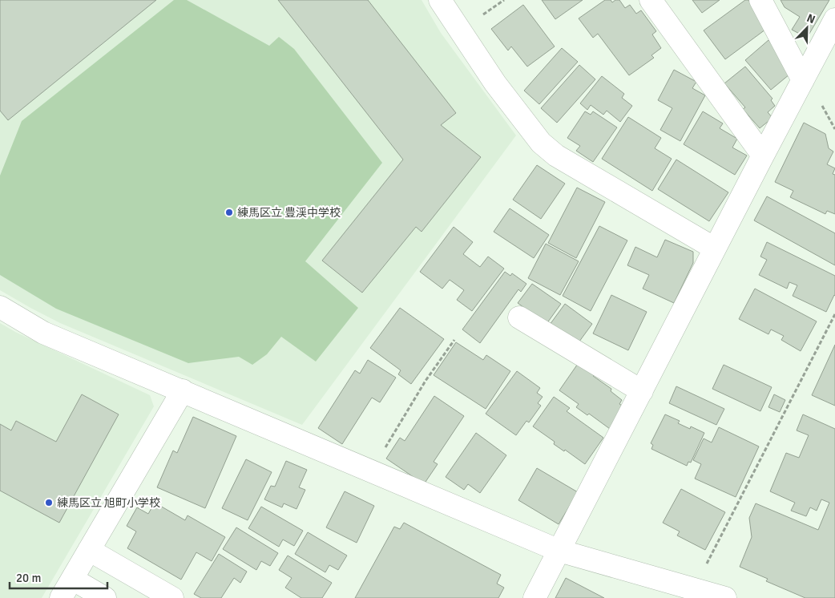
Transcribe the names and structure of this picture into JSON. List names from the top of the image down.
{
  "places": ["練馬区立 豊渓中学校", "練馬区立 旭町小学校"],
  "scale_bar": "20 m",
  "north": "top right"
}
